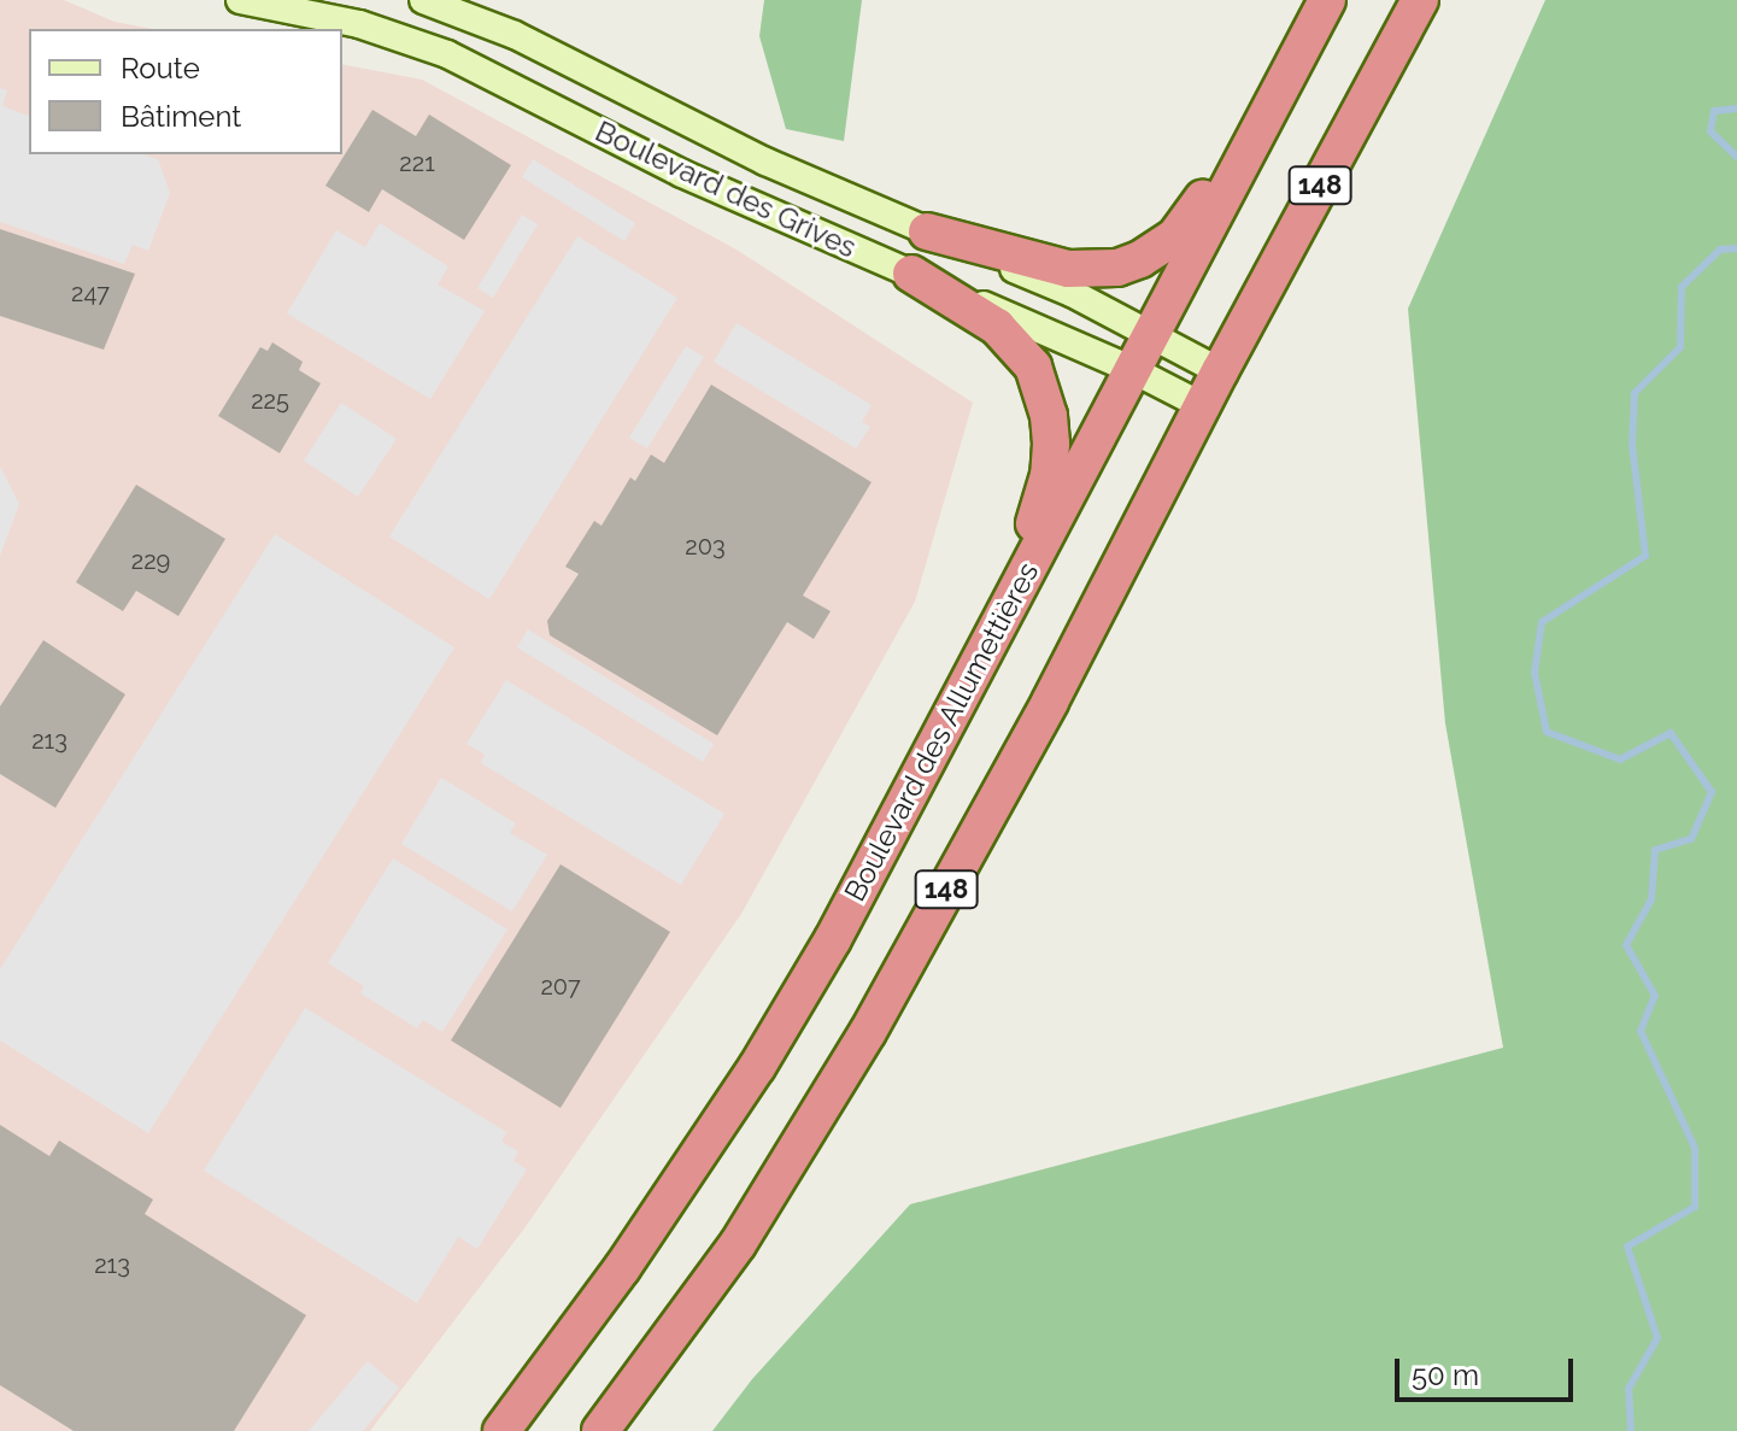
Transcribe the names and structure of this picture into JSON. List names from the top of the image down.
{
  "streets": {
    "highway": ["148", "Boulevard des Allumettières"],
    "street": ["Boulevard des Grives"]
  },
  "crossings": [
    ["148", "Boulevard des Grives"],
    ["Boulevard des Grives", "Boulevard des Allumettières"]
  ],
  "house_numbers": [
    "221",
    "247",
    "225",
    "203",
    "229",
    "213",
    "207",
    "213"
  ],
  "legend": ["Route", "Bâtiment"],
  "scale_bar": "50 m"
}
